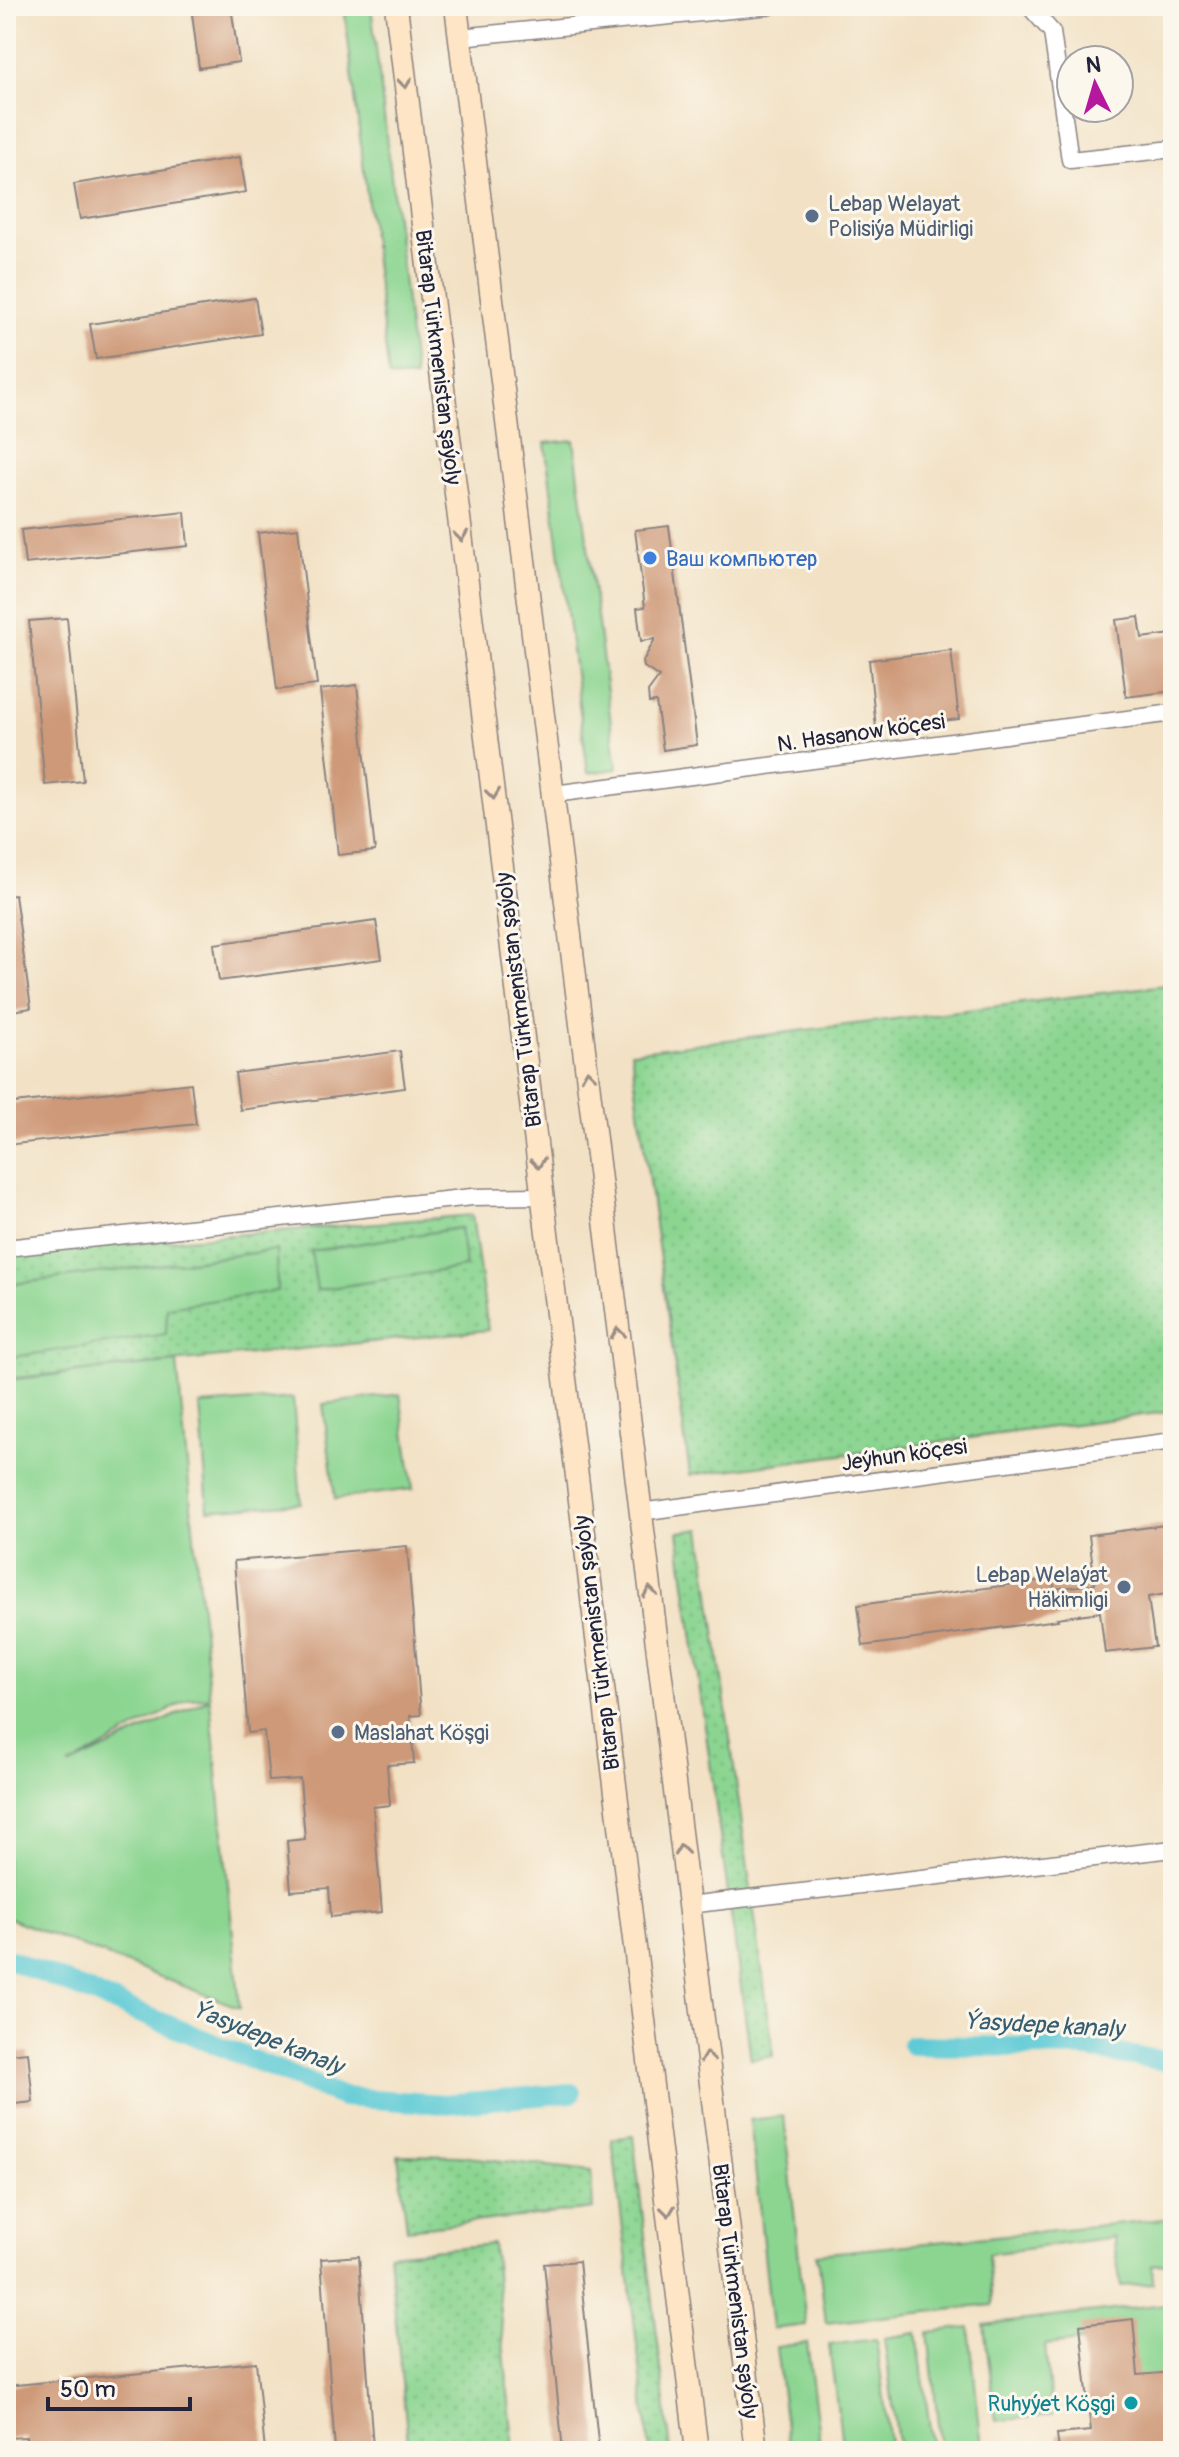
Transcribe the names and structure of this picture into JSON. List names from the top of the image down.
{
  "streets": {
    "main road": ["Bitarap Türkmenistan şaýoly"],
    "street": ["N. Hasanow köçesi", "Jeýhun köçesi"]
  },
  "water": ["Ýasydepe kanaly"],
  "places": [
    "Lebap Welayat Polisiýa Müdirligi",
    "Ваш компьютер",
    "Lebap Welaýat Häkimligi",
    "Maslahat Köşgi",
    "Ruhyýet Köşgi"
  ],
  "scale_bar": "50 m",
  "north": "top"
}
